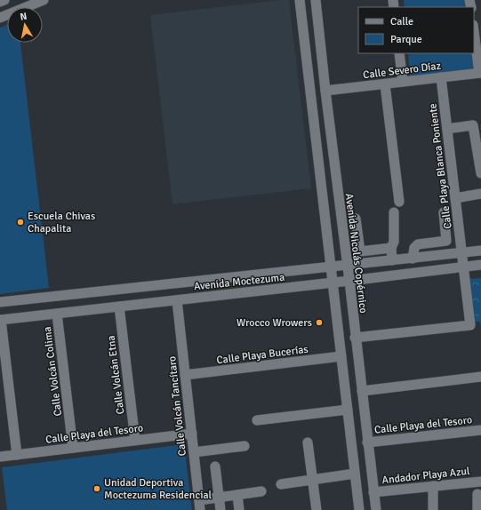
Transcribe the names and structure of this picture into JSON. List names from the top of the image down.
{
  "streets": {
    "street": [
      "Calle Severo Díaz",
      "Calle Playa Blanca Poniente",
      "Avenida Nicolás Copérnico",
      "Avenida Moctezuma",
      "Calle Playa Bucerías",
      "Calle Volcán Colima",
      "Calle Volcán Etna",
      "Calle Volcán Tancítaro",
      "Calle Playa del Tesoro",
      "Andador Playa Azul"
    ]
  },
  "crossings": [
    ["Calle Severo Díaz", "Calle Playa Blanca Poniente"],
    ["Calle Severo Díaz", "Avenida Nicolás Copérnico"],
    ["Calle Playa Blanca Poniente", "Avenida Nicolás Copérnico"],
    ["Calle Playa Blanca Poniente", "Avenida Moctezuma"],
    ["Avenida Nicolás Copérnico", "Avenida Moctezuma"],
    ["Avenida Nicolás Copérnico", "Calle Playa del Tesoro"],
    ["Avenida Nicolás Copérnico", "Andador Playa Azul"],
    ["Avenida Moctezuma", "Calle Volcán Colima"],
    ["Avenida Moctezuma", "Calle Volcán Etna"],
    ["Avenida Moctezuma", "Calle Volcán Tancítaro"],
    ["Calle Playa Bucerías", "Calle Volcán Tancítaro"],
    ["Calle Volcán Colima", "Calle Playa del Tesoro"],
    ["Calle Volcán Etna", "Calle Playa del Tesoro"],
    ["Calle Volcán Tancítaro", "Calle Playa del Tesoro"]
  ],
  "places": ["Escuela Chivas Chapalita", "Wrocco Wrowers", "Unidad Deportiva Moctezuma Residencial"],
  "legend": ["Calle", "Parque"],
  "north": "top"
}
